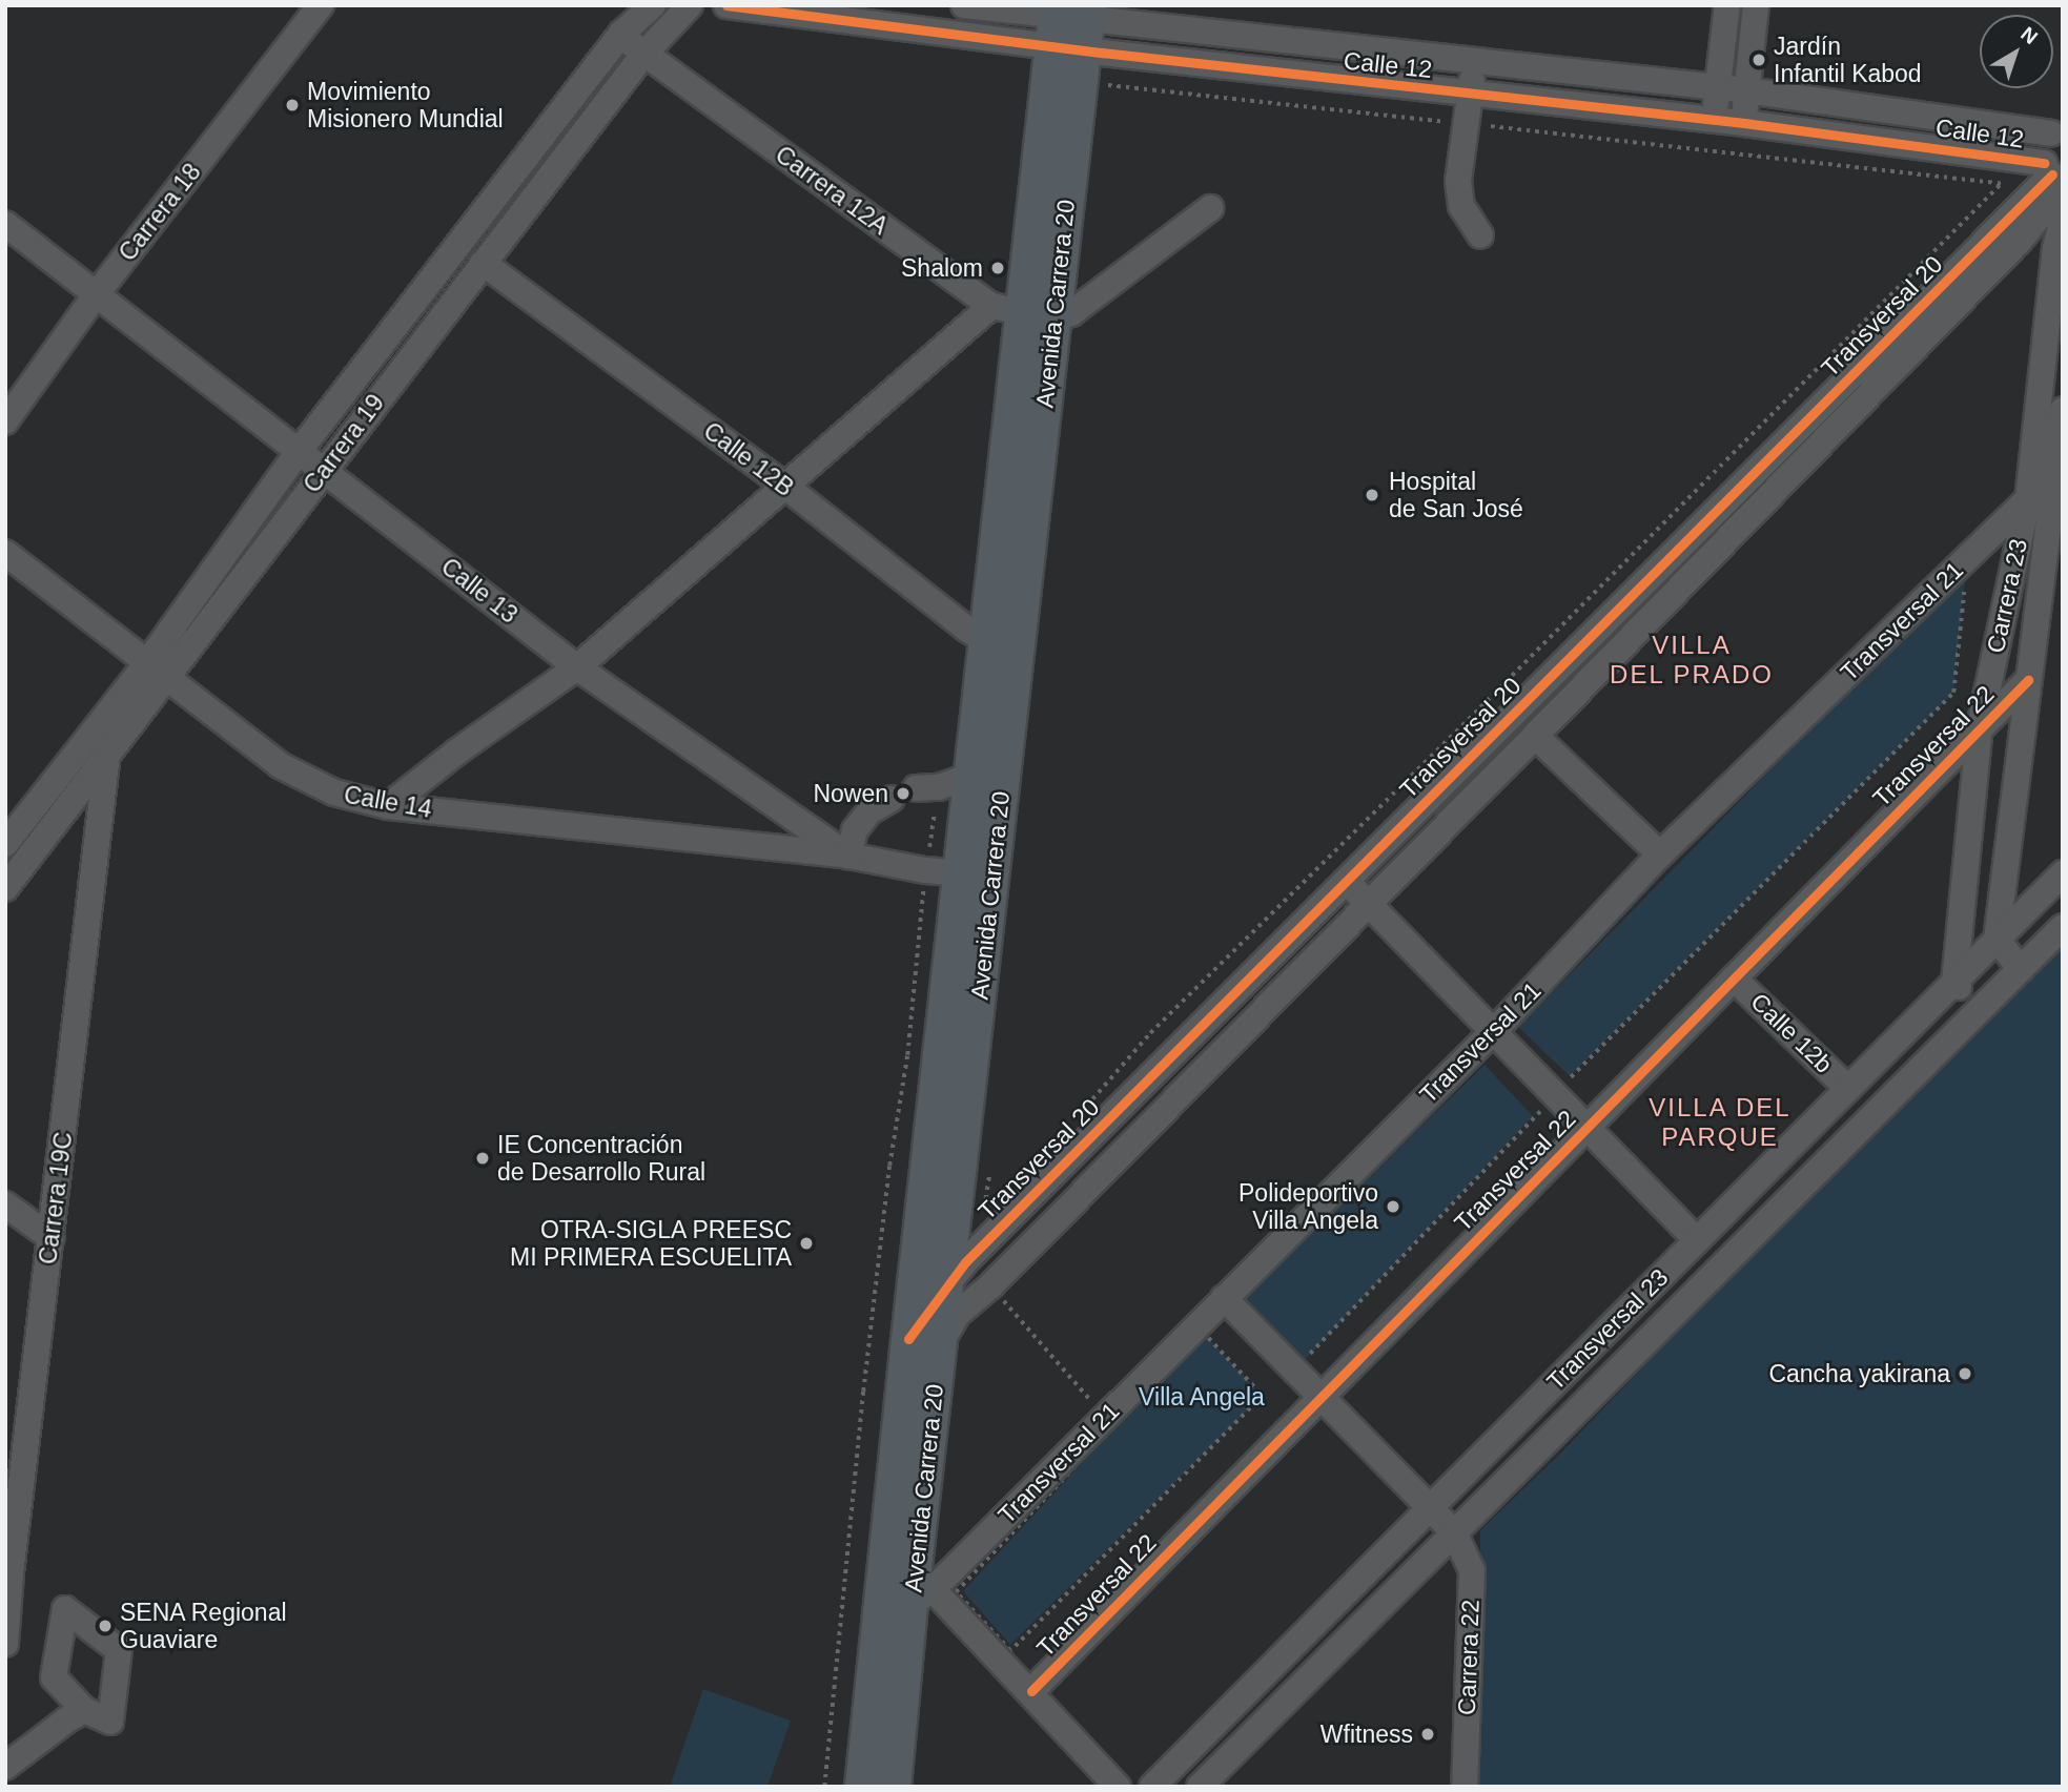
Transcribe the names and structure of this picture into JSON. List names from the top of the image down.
{
  "streets": {
    "main road": ["Avenida Carrera 20"],
    "street": [
      "Calle 12",
      "Carrera 12A",
      "Carrera 18",
      "Transversal 20",
      "Carrera 19",
      "Calle 12B",
      "Calle 13",
      "Carrera 23",
      "Transversal 21",
      "Transversal 22",
      "Calle 14",
      "Calle 12b",
      "Carrera 19C",
      "Transversal 23",
      "Carrera 22"
    ]
  },
  "crossings": [
    ["Calle 12", "Avenida Carrera 20"],
    ["Calle 12", "Transversal 20"],
    ["Carrera 12A", "Avenida Carrera 20"],
    ["Carrera 12A", "Carrera 19"],
    ["Carrera 18", "Calle 13"],
    ["Avenida Carrera 20", "Transversal 20"],
    ["Avenida Carrera 20", "Calle 12B"],
    ["Avenida Carrera 20", "Calle 13"],
    ["Avenida Carrera 20", "Transversal 21"],
    ["Carrera 19", "Calle 12B"],
    ["Carrera 19", "Calle 13"],
    ["Carrera 19", "Calle 14"],
    ["Carrera 19", "Carrera 19C"],
    ["Calle 13", "Calle 14"],
    ["Carrera 23", "Transversal 21"],
    ["Carrera 23", "Transversal 22"],
    ["Carrera 23", "Transversal 23"],
    ["Transversal 21", "Carrera 22"],
    ["Transversal 22", "Calle 12b"],
    ["Transversal 22", "Carrera 22"],
    ["Calle 12b", "Transversal 23"],
    ["Transversal 23", "Carrera 22"]
  ],
  "districts": ["VILLA DEL PRADO", "VILLA DEL PARQUE"],
  "parks": ["Villa Angela"],
  "places": [
    "Jardín Infantil Kabod",
    "Movimiento Misionero Mundial",
    "Shalom",
    "Hospital de San José",
    "Nowen",
    "IE Concentración de Desarrollo Rural",
    "Polideportivo Villa Angela",
    "OTRA-SIGLA PREESC MI PRIMERA ESCUELITA",
    "Cancha yakirana",
    "SENA Regional Guaviare",
    "Wfitness"
  ],
  "north": "top right"
}
